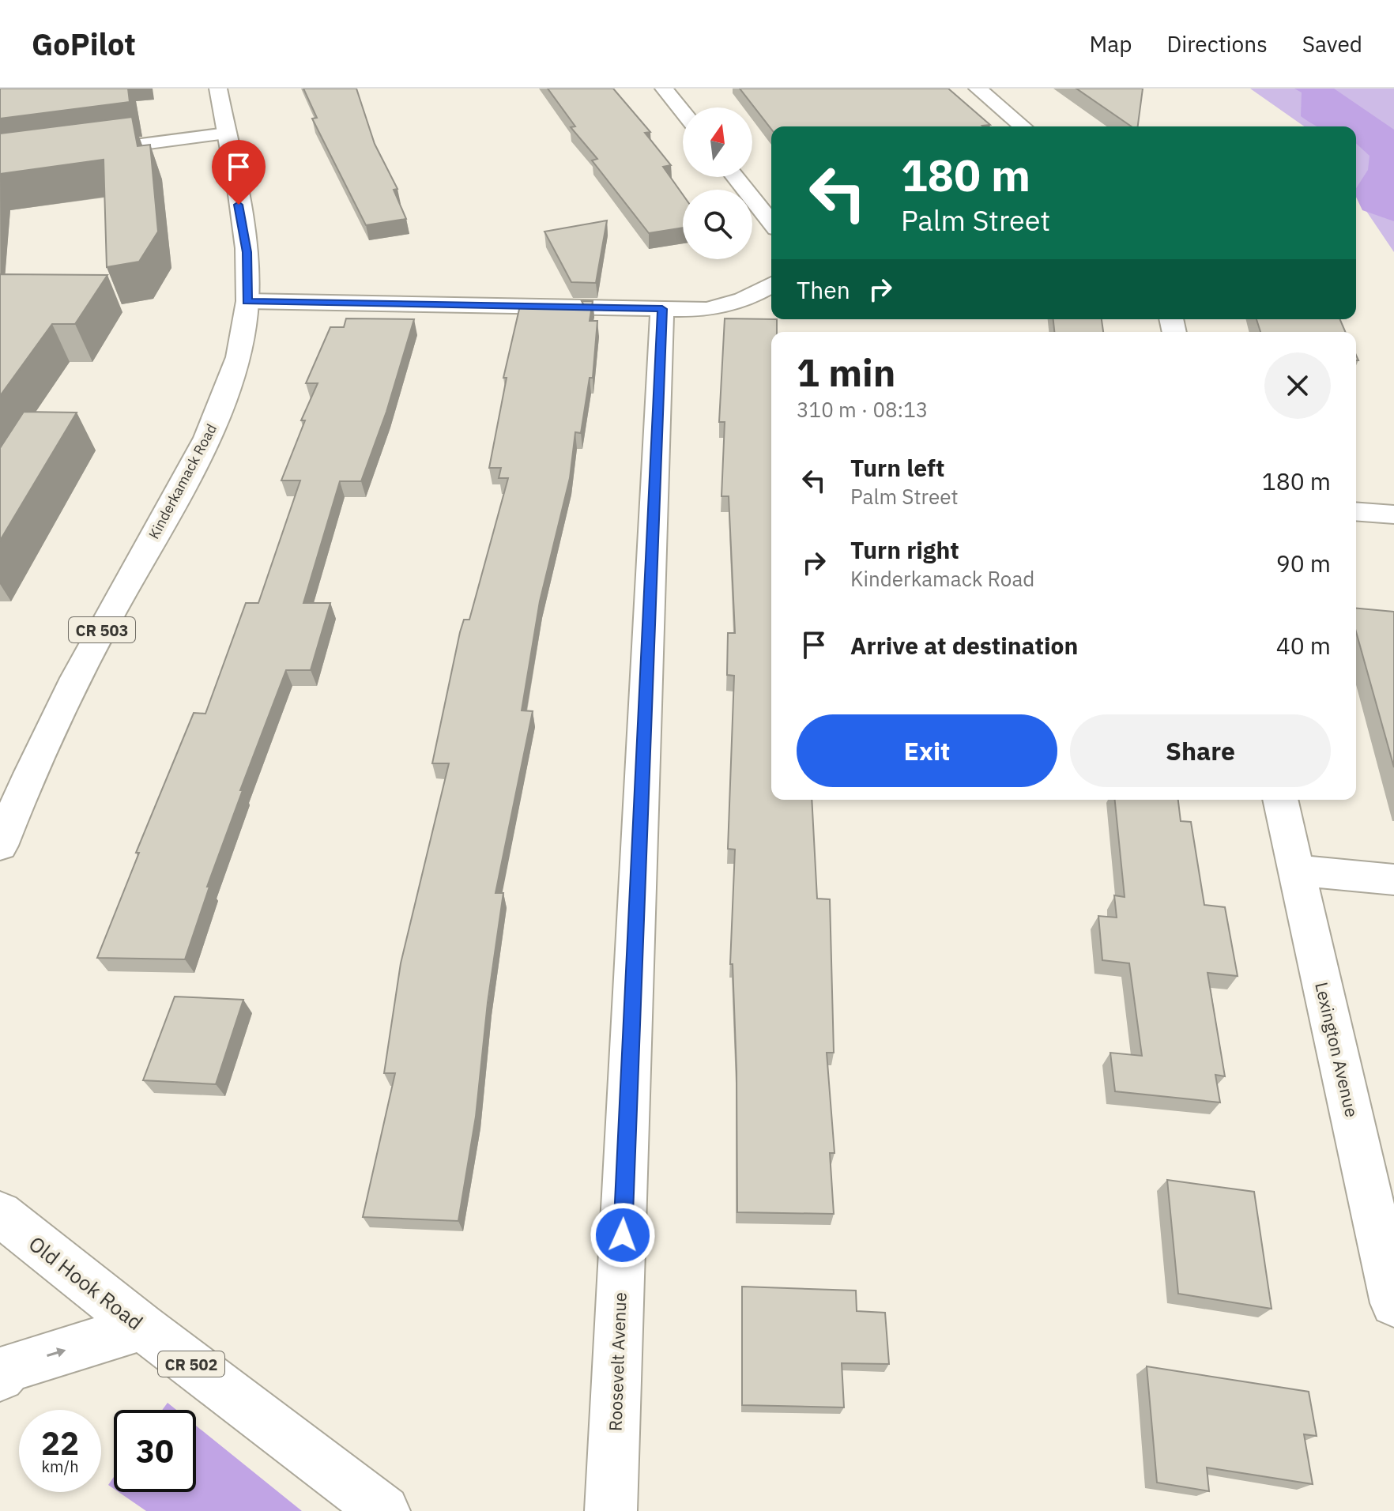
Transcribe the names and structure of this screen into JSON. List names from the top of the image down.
{
  "streets": {
    "street": [
      "Kinderkamack Road",
      "CR 503",
      "Lexington Avenue",
      "Old Hook Road",
      "Roosevelt Avenue",
      "CR 502"
    ]
  },
  "north": "top",
  "page": {
    "header": "GoPilot",
    "nav": ["Map", "Directions", "Saved"],
    "turn": ["180 m", "Palm Street"],
    "then": "Then",
    "heading": ["1 min", "310 m · 08:13"],
    "list": [
      {
        "name": "Turn left",
        "note": "Palm Street",
        "value": "180 m"
      },
      {
        "name": "Turn right",
        "note": "Kinderkamack Road",
        "value": "90 m"
      },
      {
        "name": "Arrive at destination",
        "value": "40 m"
      }
    ],
    "buttons": ["Exit", "Share"],
    "speed": "22 km/h",
    "limit": "30"
  }
}
